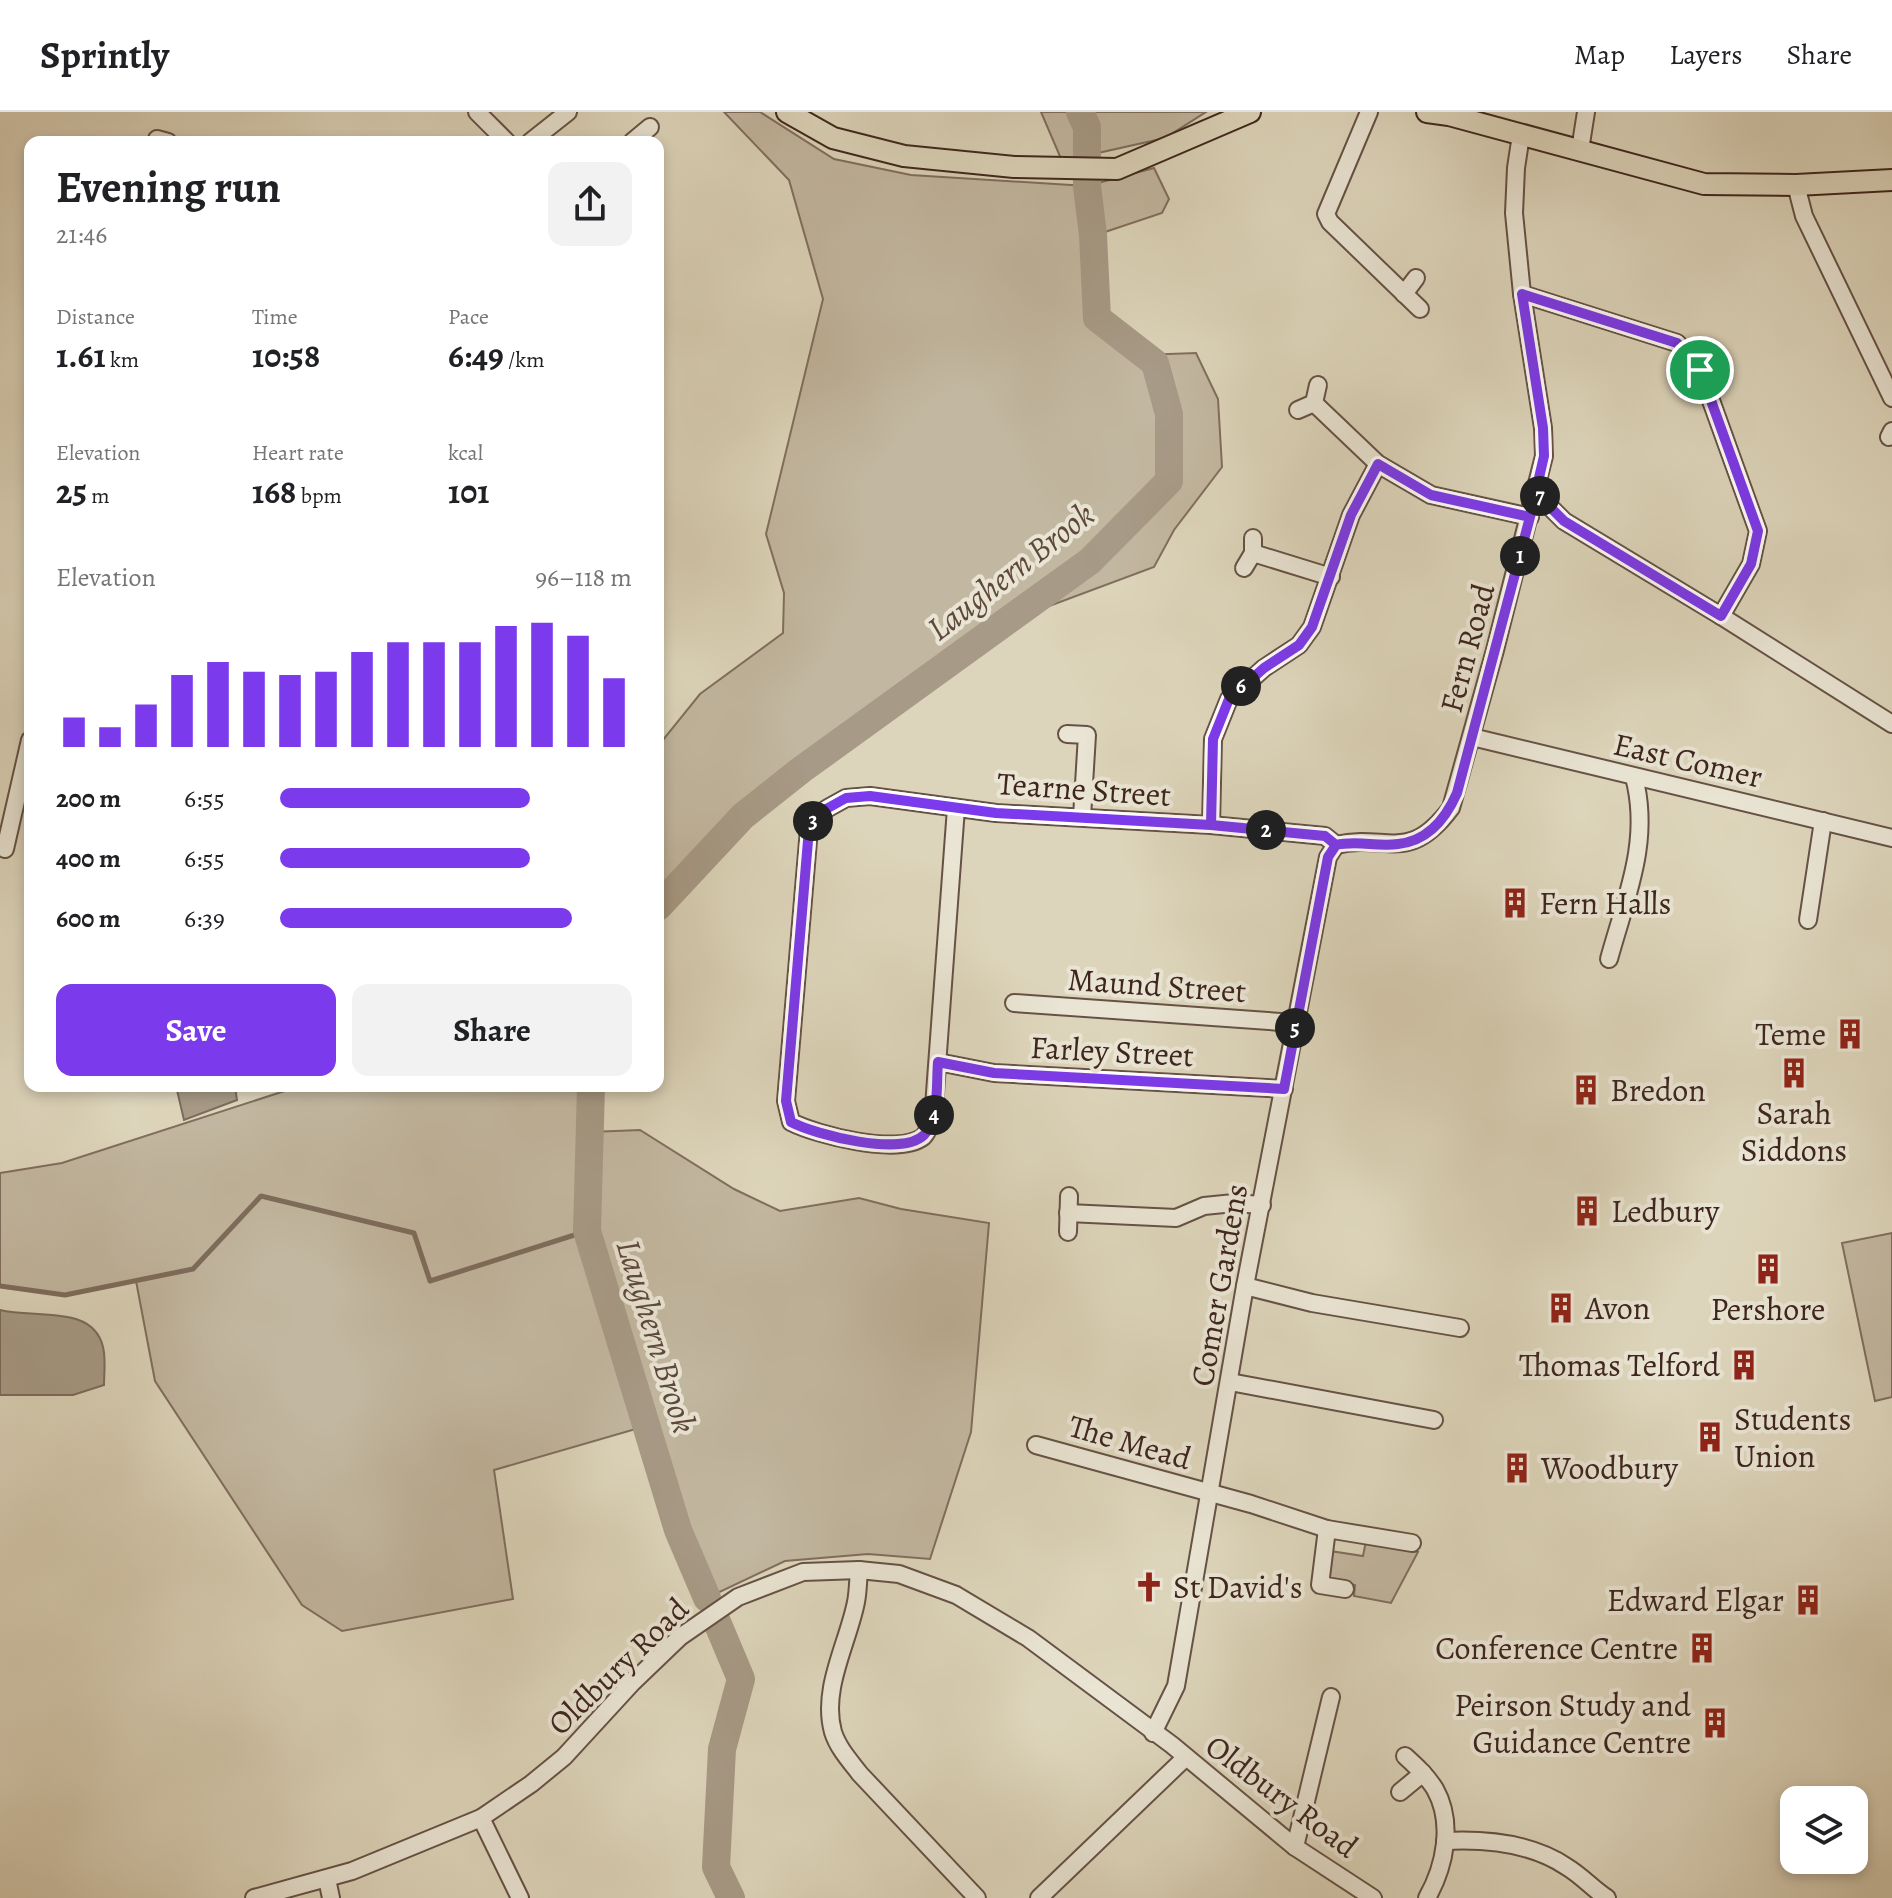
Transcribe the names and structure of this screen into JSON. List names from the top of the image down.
{
  "streets": {
    "street": [
      "Fern Road",
      "East Comer",
      "Tearne Street",
      "Maund Street",
      "Farley Street",
      "Comer Gardens",
      "The Mead",
      "Oldbury Road"
    ]
  },
  "crossings": [
    ["Fern Road", "East Comer"],
    ["Fern Road", "Tearne Street"],
    ["Fern Road", "Comer Gardens"],
    ["Tearne Street", "Farley Street"],
    ["Tearne Street", "Comer Gardens"],
    ["Maund Street", "Comer Gardens"],
    ["Farley Street", "Comer Gardens"],
    ["Comer Gardens", "The Mead"],
    ["Comer Gardens", "Oldbury Road"]
  ],
  "water": ["Laughern Brook"],
  "places": {
    "building": [
      "Fern Halls",
      "Teme",
      "Sarah Siddons",
      "Bredon",
      "Ledbury",
      "Pershore",
      "Avon",
      "Thomas Telford",
      "Students Union",
      "Woodbury",
      "Edward Elgar",
      "Conference Centre",
      "Peirson Study and Guidance Centre"
    ],
    "church": ["St David's"]
  },
  "page": {
    "header": "Sprintly",
    "nav": ["Map", "Layers", "Share"],
    "heading": ["Evening run", "21:46"],
    "stats": [
      ["Distance", "1.61 km"],
      ["Time", "10:58"],
      ["Pace", "6:49 /km"],
      ["Elevation", "25 m"],
      ["Heart rate", "168 bpm"],
      ["kcal", "101"]
    ],
    "pins": [
      "7",
      "1",
      "6",
      "3",
      "2",
      "5",
      "4"
    ],
    "chart": ["Elevation", "96–118 m"],
    "list": [
      {
        "name": "200 m",
        "note": "6:55"
      },
      {
        "name": "400 m",
        "note": "6:55"
      },
      {
        "name": "600 m",
        "note": "6:39"
      }
    ],
    "buttons": ["Save", "Share"]
  }
}
